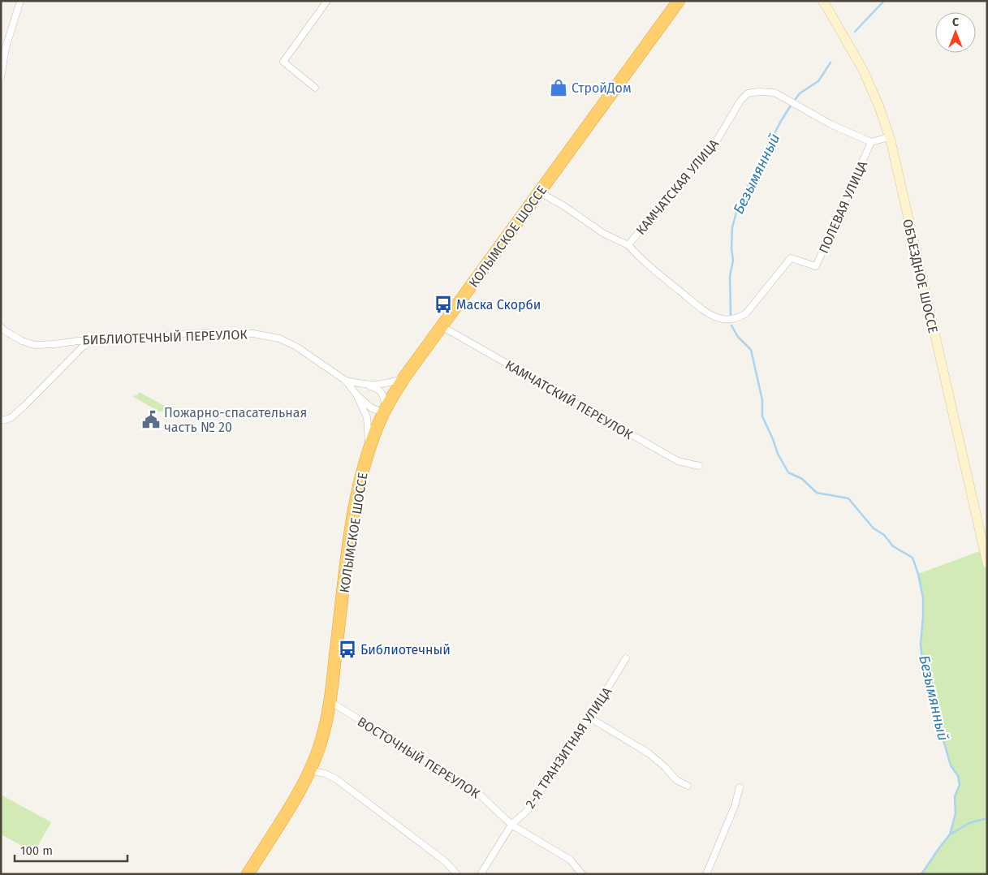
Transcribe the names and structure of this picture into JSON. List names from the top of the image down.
{
  "streets": {
    "highway": ["КОЛЫМСКОЕ ШОССЕ"],
    "street": [
      "КАМЧАТСКАЯ УЛИЦА",
      "ПОЛЕВАЯ УЛИЦА",
      "ОБЪЕЗДНОЕ ШОССЕ",
      "БИБЛИОТЕЧНЫЙ ПЕРЕУЛОК",
      "КАМЧАТСКИЙ ПЕРЕУЛОК",
      "2-Я ТРАНЗИТНАЯ УЛИЦА",
      "ВОСТОЧНЫЙ ПЕРЕУЛОК"
    ]
  },
  "crossings": [
    ["КАМЧАТСКАЯ УЛИЦА", "ПОЛЕВАЯ УЛИЦА"],
    ["КАМЧАТСКАЯ УЛИЦА", "КОЛЫМСКОЕ ШОССЕ"],
    ["КОЛЫМСКОЕ ШОССЕ", "БИБЛИОТЕЧНЫЙ ПЕРЕУЛОК"],
    ["КОЛЫМСКОЕ ШОССЕ", "КАМЧАТСКИЙ ПЕРЕУЛОК"],
    ["КОЛЫМСКОЕ ШОССЕ", "ВОСТОЧНЫЙ ПЕРЕУЛОК"],
    ["2-Я ТРАНЗИТНАЯ УЛИЦА", "ВОСТОЧНЫЙ ПЕРЕУЛОК"]
  ],
  "water": ["Безымянный"],
  "places": {
    "shop": ["СтройДом"],
    "bus stop": ["Маска Скорби", "Библиотечный"],
    "public building": ["Пожарно-спасательная часть № 20"]
  },
  "scale_bar": "100 m",
  "north": "top"
}
